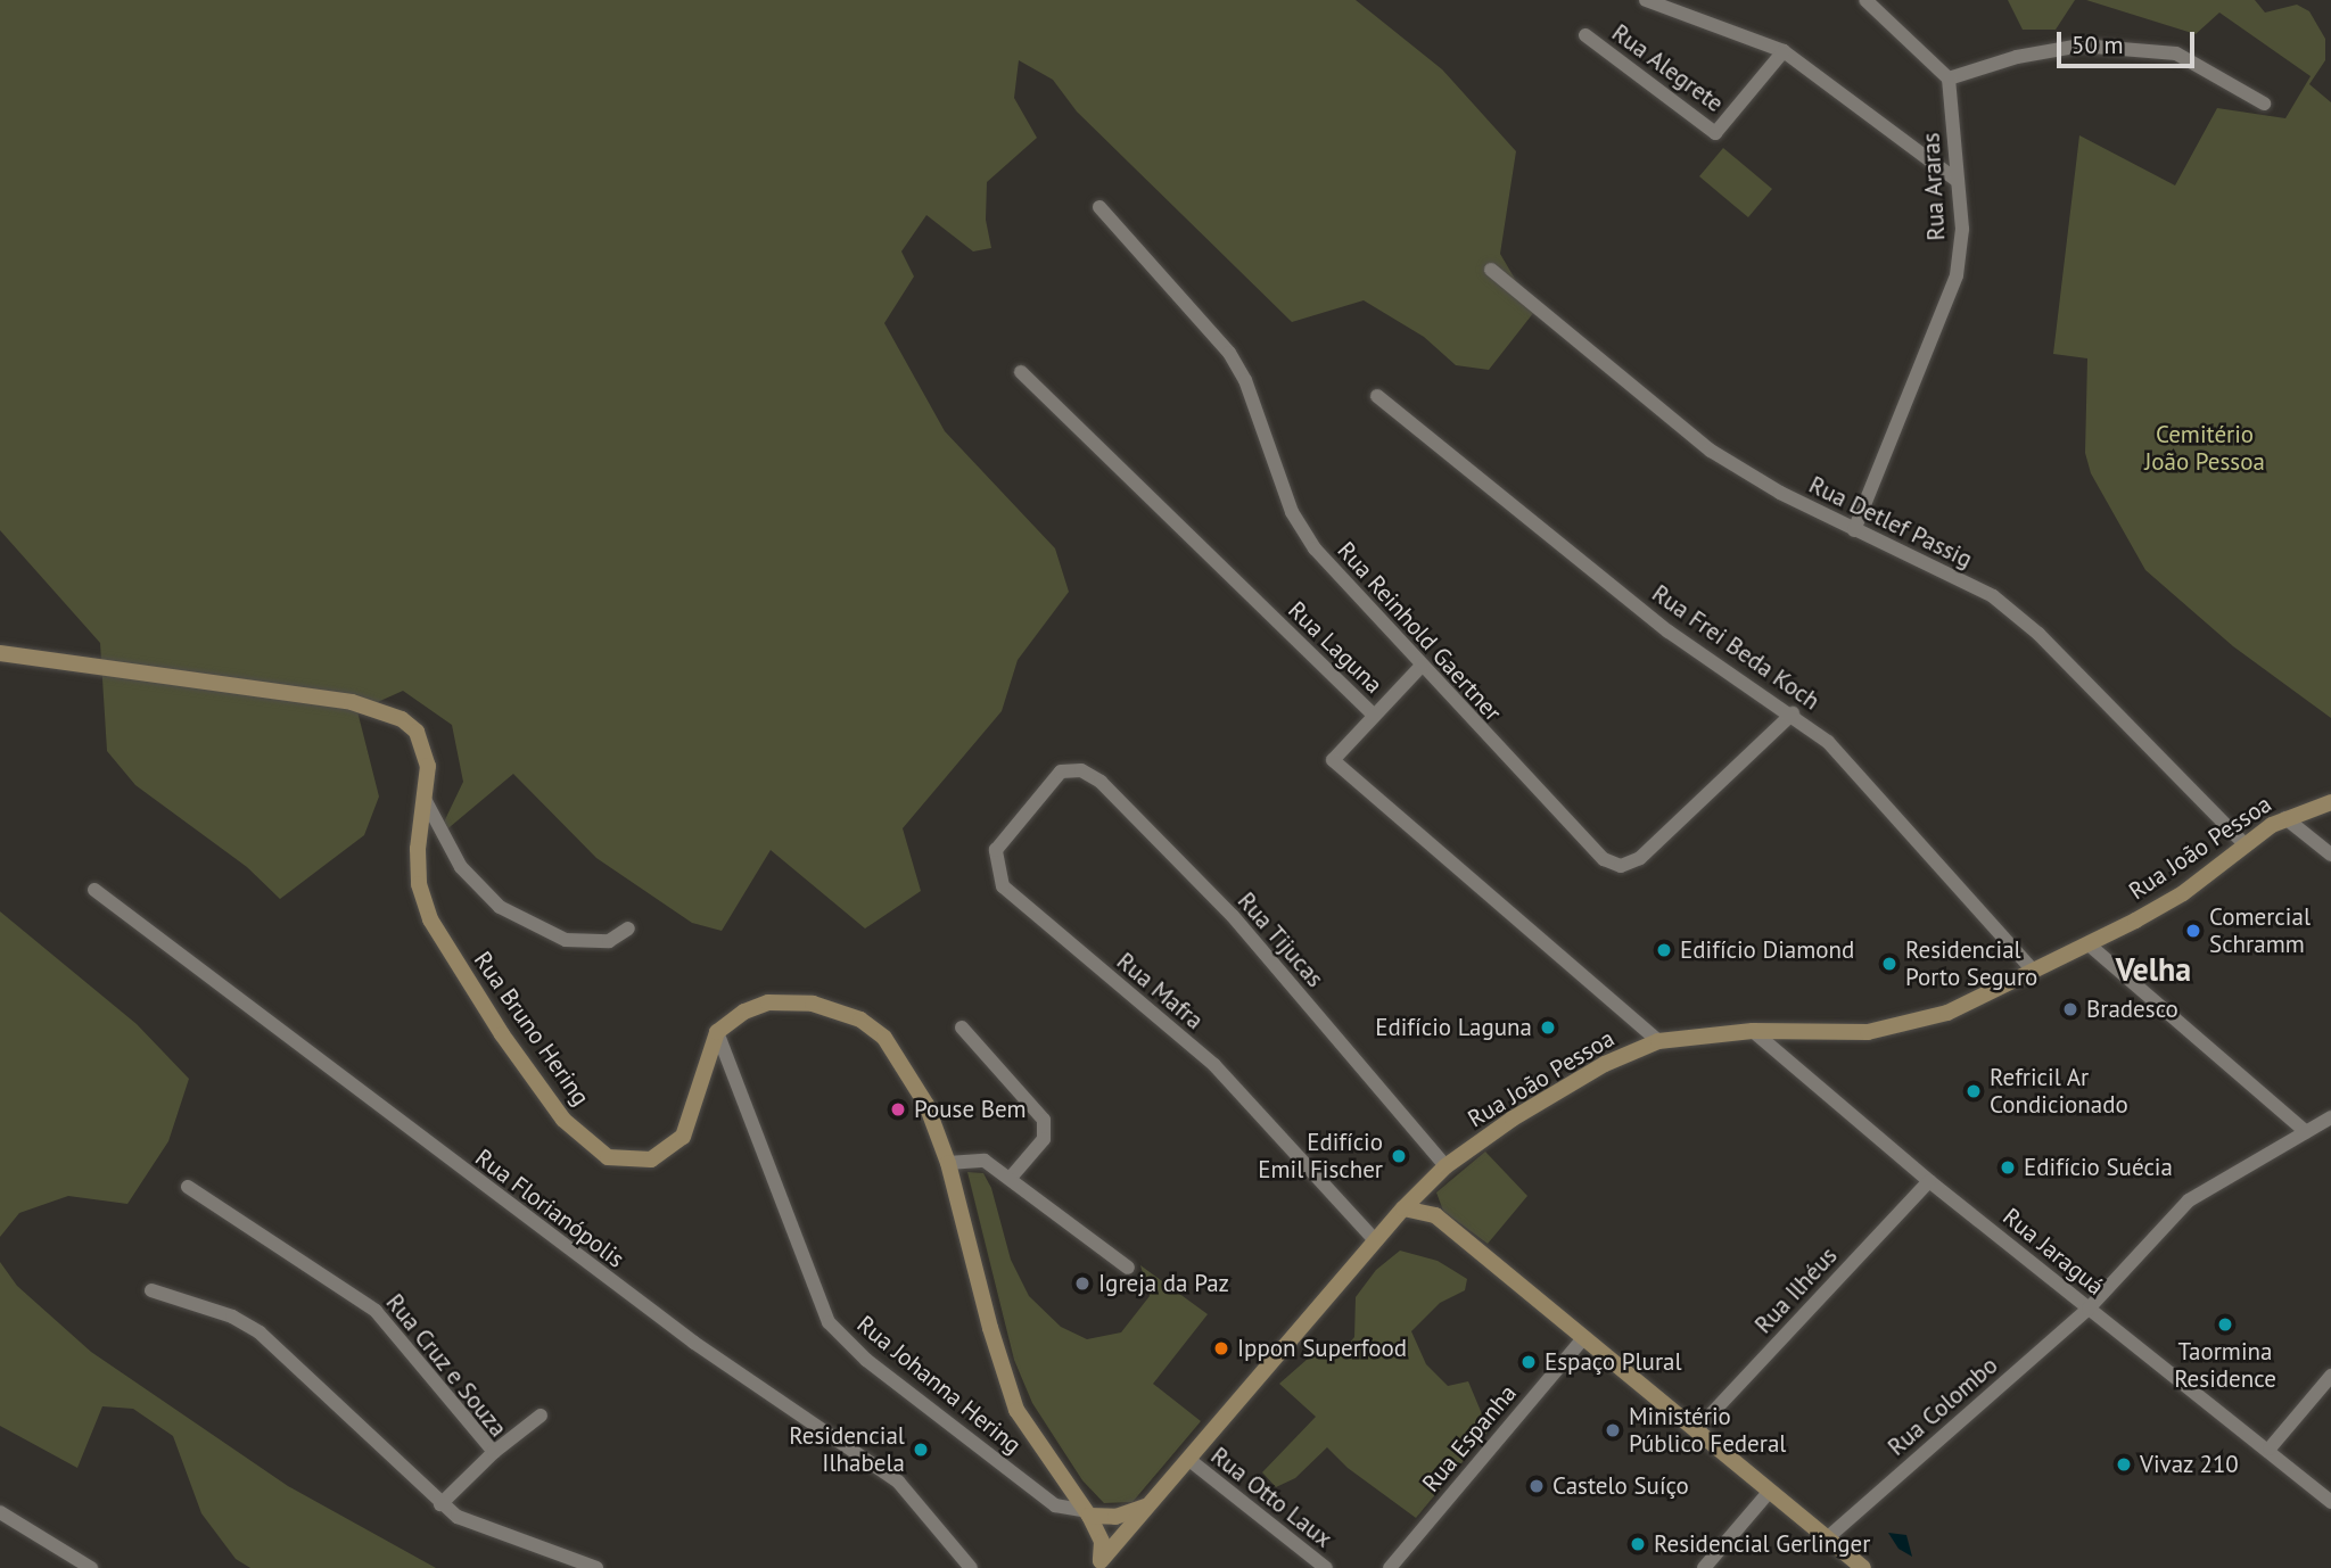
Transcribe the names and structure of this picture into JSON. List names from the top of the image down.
{
  "streets": {
    "main road": ["Rua João Pessoa", "Rua Bruno Hering"],
    "street": [
      "Rua Alegrete",
      "Rua Araras",
      "Rua Detlef Passig",
      "Rua Reinhold Gaertner",
      "Rua Laguna",
      "Rua Frei Beda Koch",
      "Rua Tijucas",
      "Rua Mafra",
      "Rua Florianópolis",
      "Rua Jaraguá",
      "Rua Ilhéus",
      "Rua Cruz e Souza",
      "Rua Johanna Hering",
      "Rua Colombo",
      "Rua Espanha",
      "Rua Otto Laux"
    ]
  },
  "crossings": [
    ["Rua Araras", "Rua Detlef Passig"],
    ["Rua Detlef Passig", "Rua João Pessoa"],
    ["Rua Reinhold Gaertner", "Rua Frei Beda Koch"],
    ["Rua Laguna", "Rua João Pessoa"],
    ["Rua Frei Beda Koch", "Rua João Pessoa"],
    ["Rua João Pessoa", "Rua Tijucas"],
    ["Rua João Pessoa", "Rua Mafra"],
    ["Rua João Pessoa", "Rua Jaraguá"],
    ["Rua João Pessoa", "Rua Otto Laux"],
    ["Rua Tijucas", "Rua Mafra"],
    ["Rua Bruno Hering", "Rua Johanna Hering"],
    ["Rua Jaraguá", "Rua Ilhéus"],
    ["Rua Jaraguá", "Rua Colombo"]
  ],
  "districts": ["Velha"],
  "parks": ["Cemitério João Pessoa"],
  "places": [
    "Comercial Schramm",
    "Edifício Diamond",
    "Residencial Porto Seguro",
    "Bradesco",
    "Edifício Laguna",
    "Refricil Ar Condicionado",
    "Pouse Bem",
    "Edifício Emil Fischer",
    "Edifício Suécia",
    "Igreja da Paz",
    "Taormina Residence",
    "Ippon Superfood",
    "Espaço Plural",
    "Ministério Público Federal",
    "Residencial Ilhabela",
    "Vivaz 210",
    "Castelo Suíço",
    "Residencial Gerlinger"
  ],
  "scale_bar": "50 m"
}
